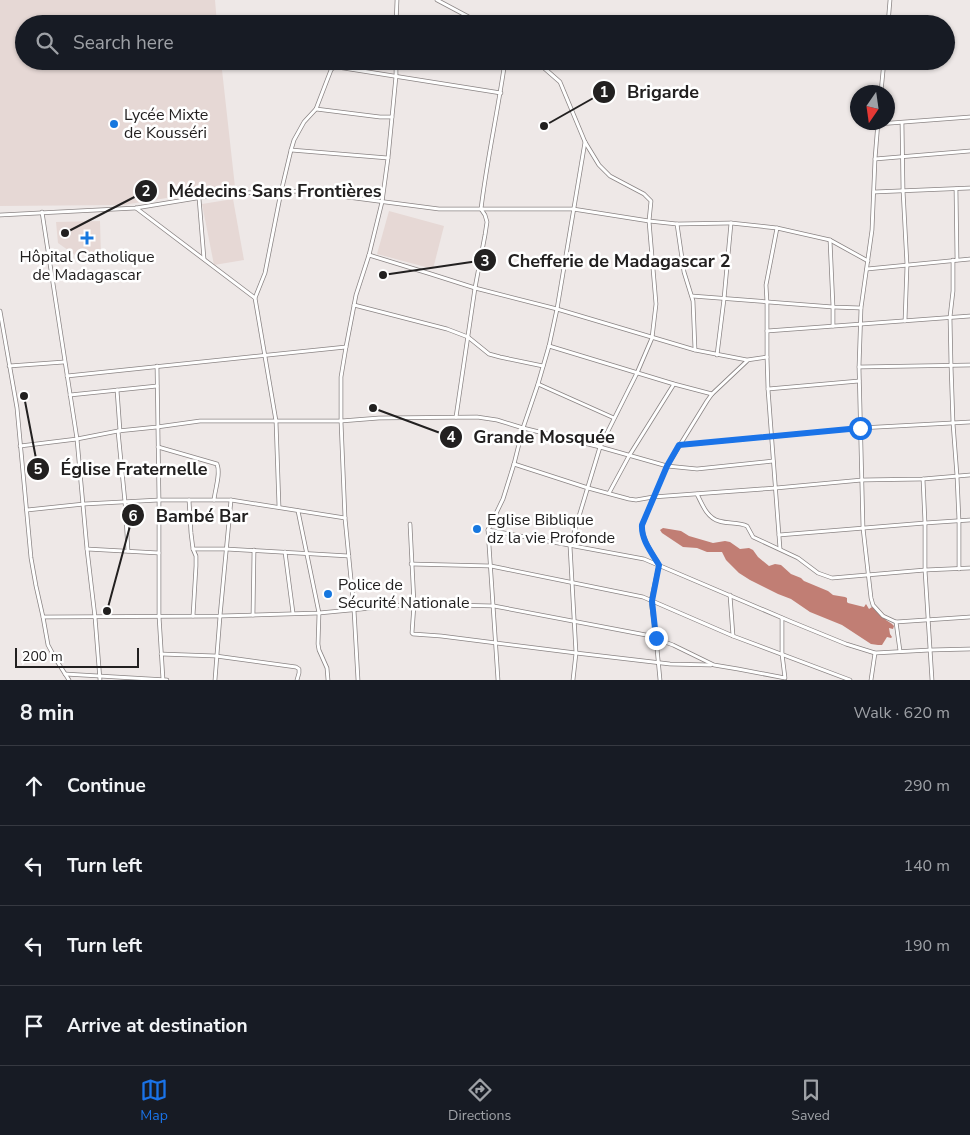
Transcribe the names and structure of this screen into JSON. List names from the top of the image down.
{
  "places": {
    "other": [
      "Lycée Mixte de Kousséri",
      "Brigarde",
      "Médecins Sans Frontières",
      "Chefferie de Madagascar 2",
      "Église Fraternelle",
      "Grande Mosquée",
      "Eglise Biblique dz la vie Profonde",
      "Police de Sécurité Nationale",
      "Bambé Bar"
    ],
    "health": ["Hôpital Catholique de Madagascar"]
  },
  "scale_bar": "200 m",
  "north": "bottom",
  "page": {
    "search": "Search here",
    "scale": "200 m",
    "heading": ["8 min", "Walk · 620 m"],
    "list": [
      ["Continue", "290 m"],
      ["Turn left", "140 m"],
      ["Turn left", "190 m"],
      "Arrive at destination"
    ],
    "nav": ["Map", "Directions", "Saved"]
  }
}
